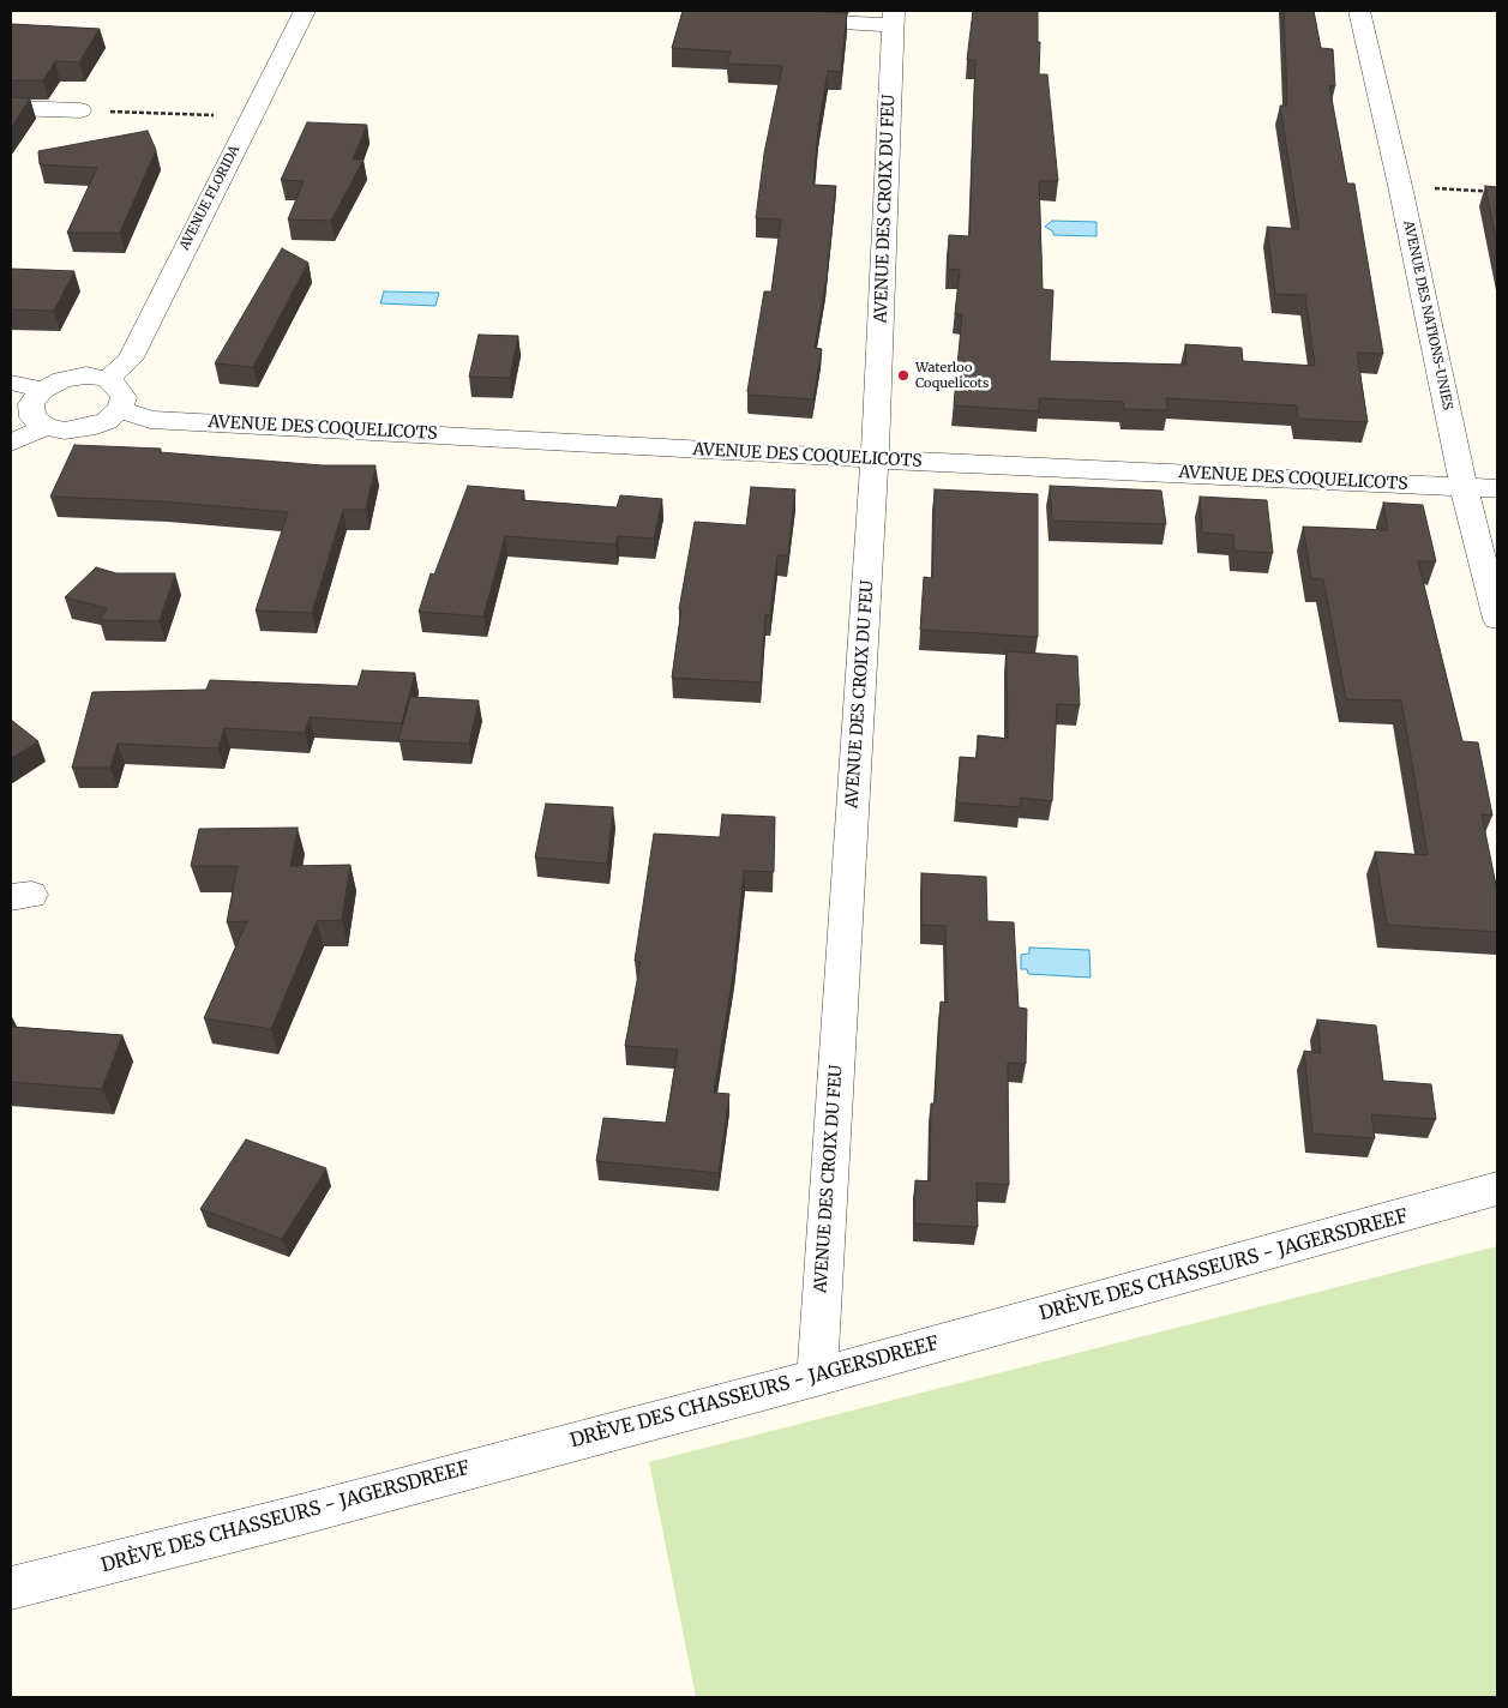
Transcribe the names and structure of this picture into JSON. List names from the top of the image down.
{
  "streets": {
    "street": [
      "AVENUE FLORIDA",
      "AVENUE DES CROIX DU FEU",
      "AVENUE DES NATIONS-UNIES",
      "AVENUE DES COQUELICOTS",
      "DRÈVE DES CHASSEURS - JAGERSDREEF"
    ]
  },
  "crossings": [
    ["AVENUE FLORIDA", "AVENUE DES COQUELICOTS"],
    ["AVENUE DES CROIX DU FEU", "AVENUE DES COQUELICOTS"],
    ["AVENUE DES CROIX DU FEU", "DRÈVE DES CHASSEURS - JAGERSDREEF"],
    ["AVENUE DES NATIONS-UNIES", "AVENUE DES COQUELICOTS"]
  ],
  "places": ["Waterloo Coquelicots"]
}
